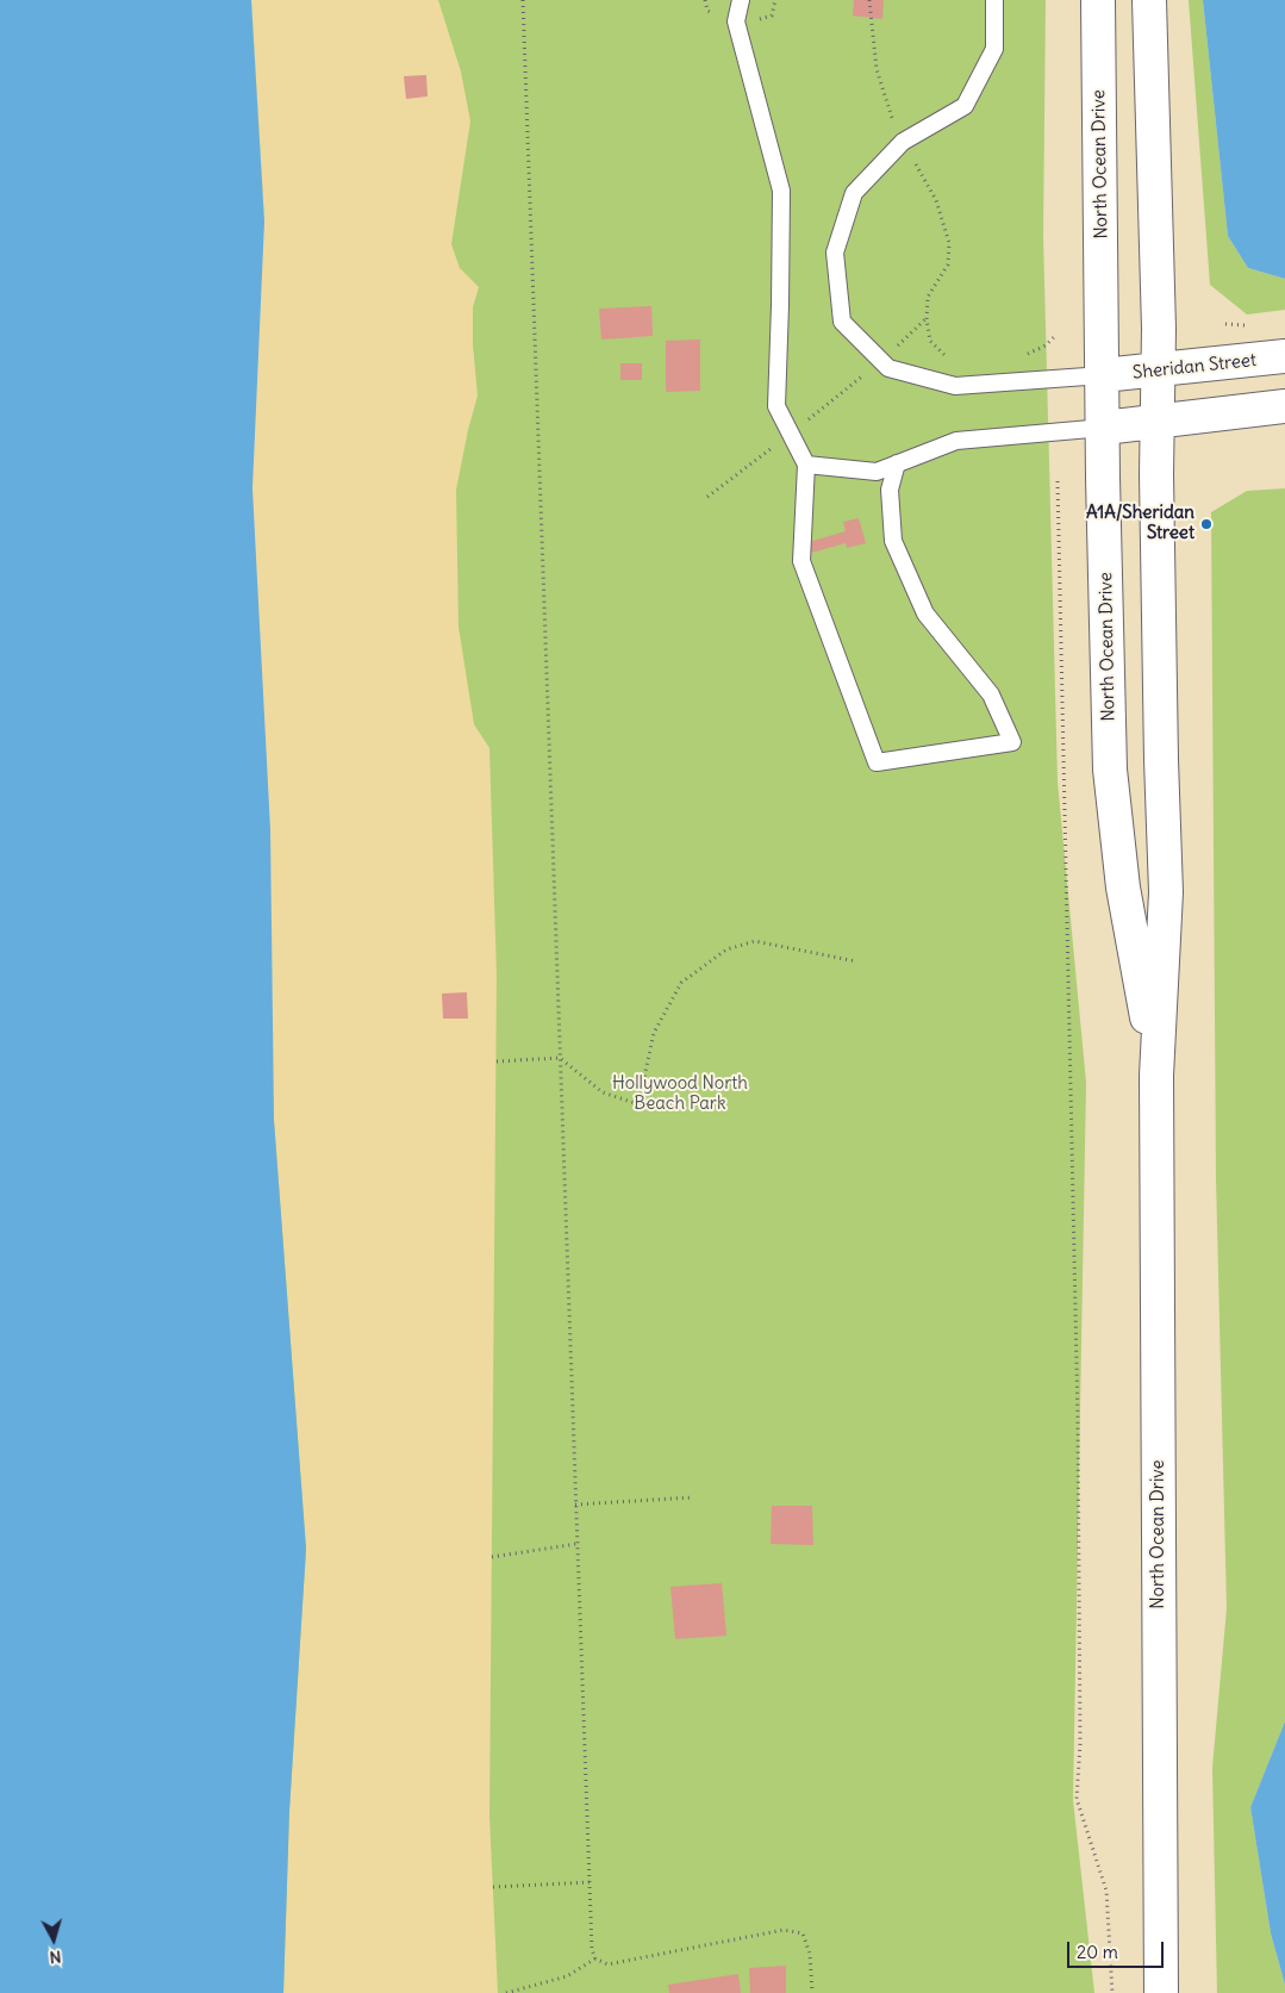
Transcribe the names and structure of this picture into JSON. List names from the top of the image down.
{
  "streets": {
    "main road": ["North Ocean Drive", "Sheridan Street"]
  },
  "crossings": [
    ["North Ocean Drive", "Sheridan Street"]
  ],
  "parks": ["Hollywood North Beach Park"],
  "places": ["A1A/Sheridan Street"],
  "scale_bar": "20 m",
  "north": "bottom"
}
